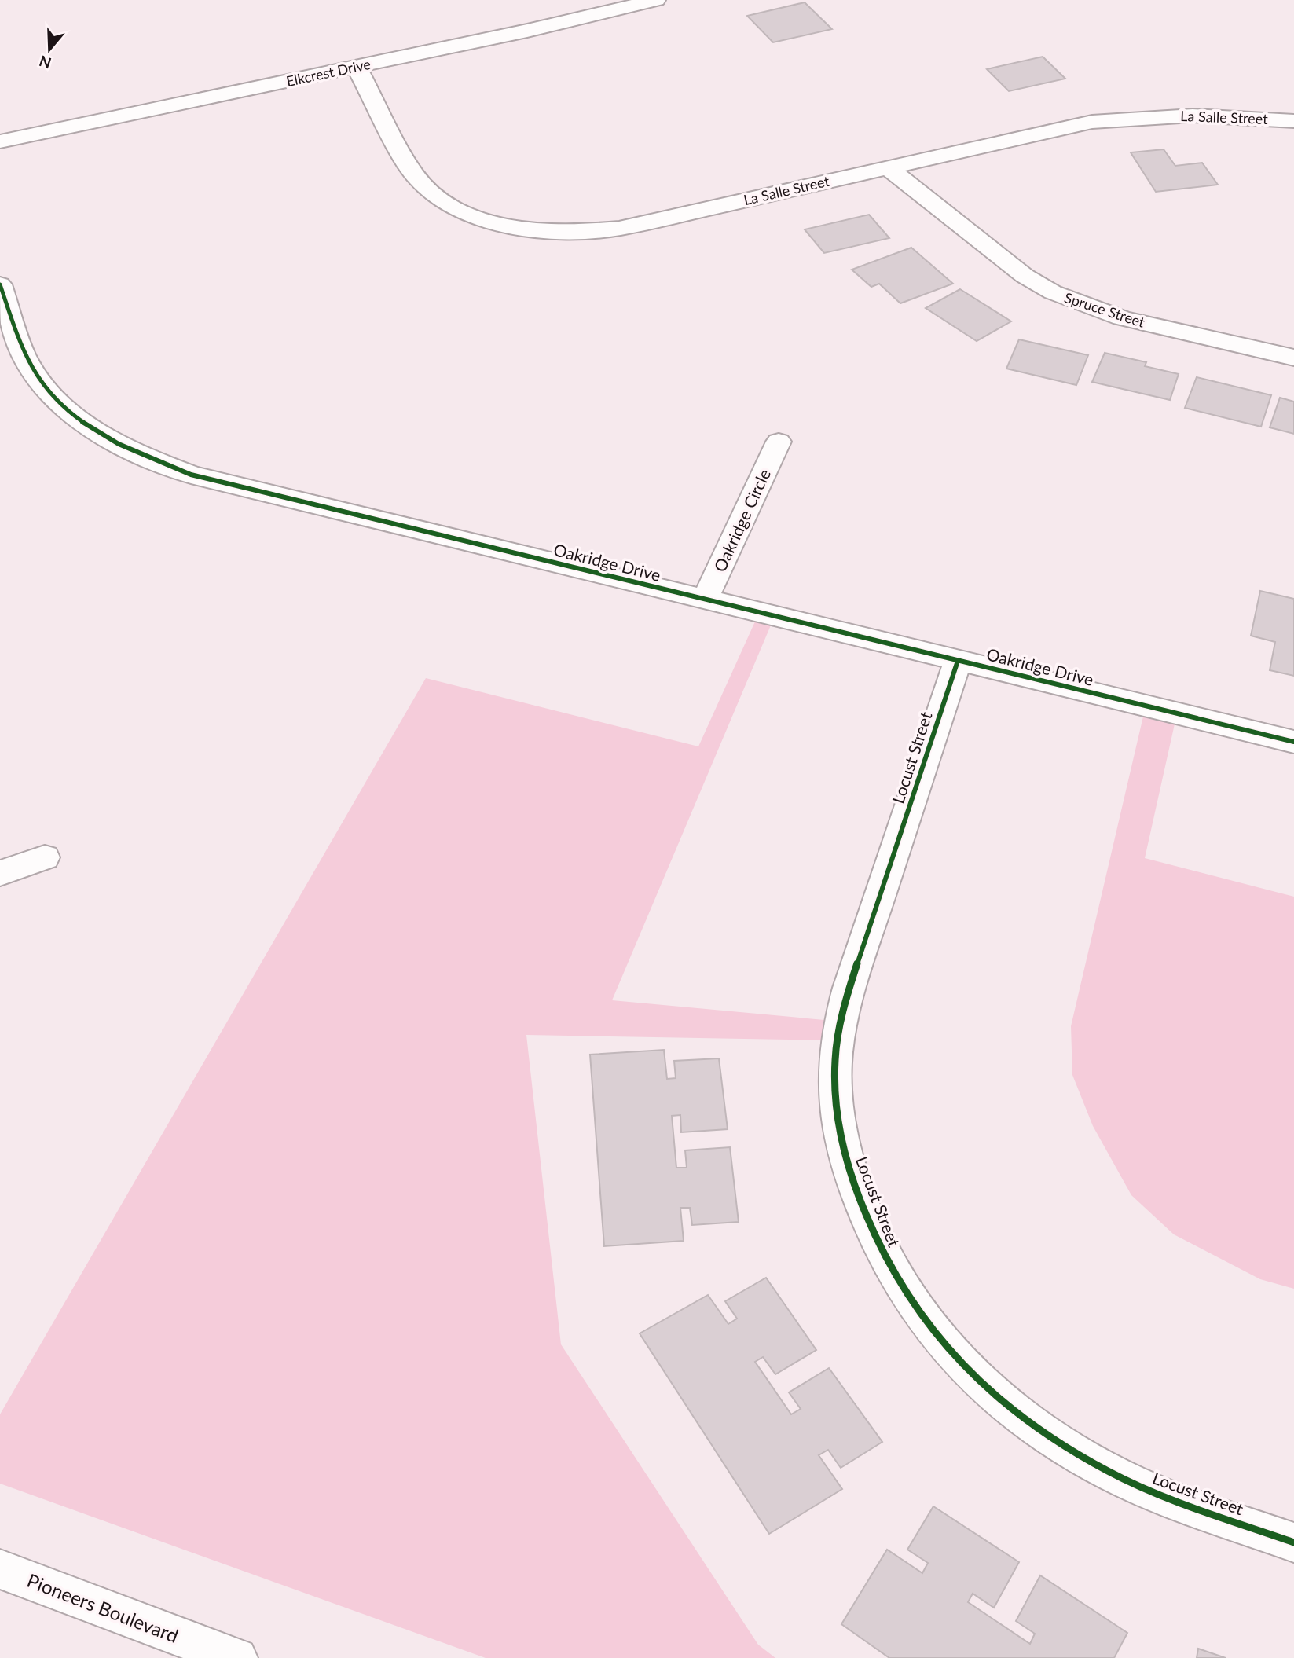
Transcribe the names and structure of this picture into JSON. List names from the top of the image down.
{
  "streets": {
    "street": [
      "Elkcrest Drive",
      "La Salle Street",
      "Spruce Street",
      "Oakridge Circle",
      "Oakridge Drive",
      "Locust Street",
      "Pioneers Boulevard"
    ]
  },
  "crossings": [
    ["Elkcrest Drive", "La Salle Street"],
    ["La Salle Street", "Spruce Street"],
    ["Oakridge Circle", "Oakridge Drive"],
    ["Oakridge Drive", "Locust Street"]
  ],
  "north": "bottom"
}
